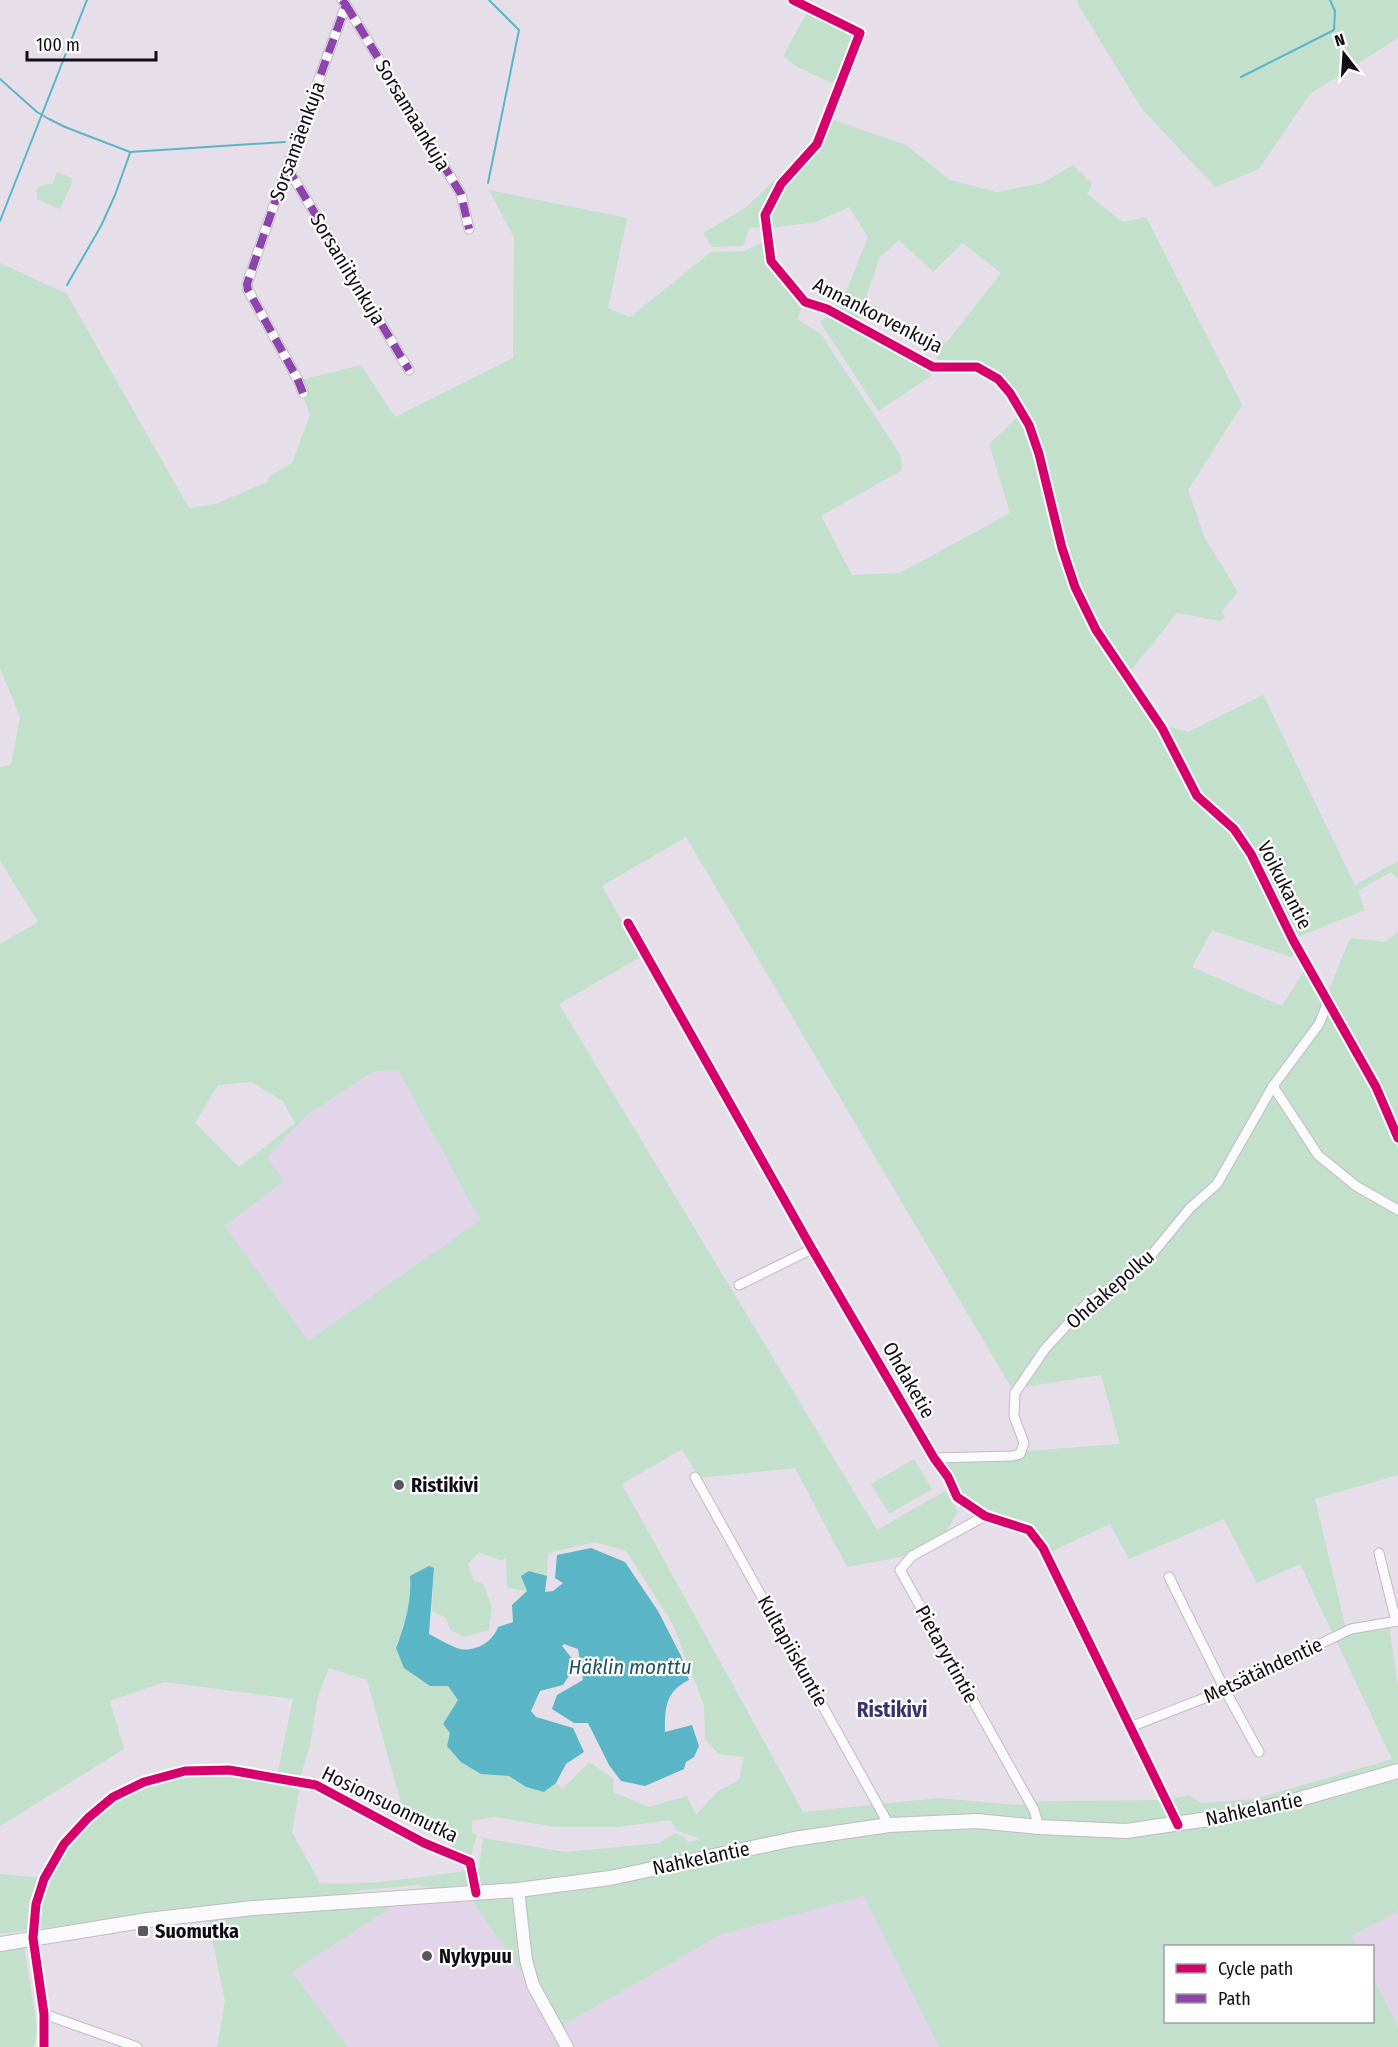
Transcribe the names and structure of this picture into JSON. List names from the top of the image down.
{
  "streets": {
    "main road": ["Nahkelantie"],
    "street": [
      "Sorsamaankuja",
      "Sorsamäenkuja",
      "Sorsaniitynkuja",
      "Annankorvenkuja",
      "Voikukantie",
      "Ohdakepolku",
      "Ohdaketie",
      "Kultapiiskuntie",
      "Pietaryrtintie",
      "Metsätähdentie",
      "Hosionsuonmutka"
    ]
  },
  "crossings": [
    ["Sorsamaankuja", "Sorsamäenkuja"],
    ["Sorsamäenkuja", "Sorsaniitynkuja"],
    ["Annankorvenkuja", "Voikukantie"],
    ["Voikukantie", "Ohdakepolku"],
    ["Ohdakepolku", "Ohdaketie"],
    ["Ohdaketie", "Pietaryrtintie"],
    ["Ohdaketie", "Metsätähdentie"],
    ["Ohdaketie", "Nahkelantie"],
    ["Kultapiiskuntie", "Nahkelantie"],
    ["Pietaryrtintie", "Nahkelantie"],
    ["Hosionsuonmutka", "Nahkelantie"]
  ],
  "districts": ["Ristikivi"],
  "water": ["Häklin monttu"],
  "places": {
    "other": ["Ristikivi", "Nykypuu"],
    "transit": ["Suomutka"]
  },
  "legend": ["Cycle path", "Path"],
  "scale_bar": "100 m",
  "north": "top"
}
